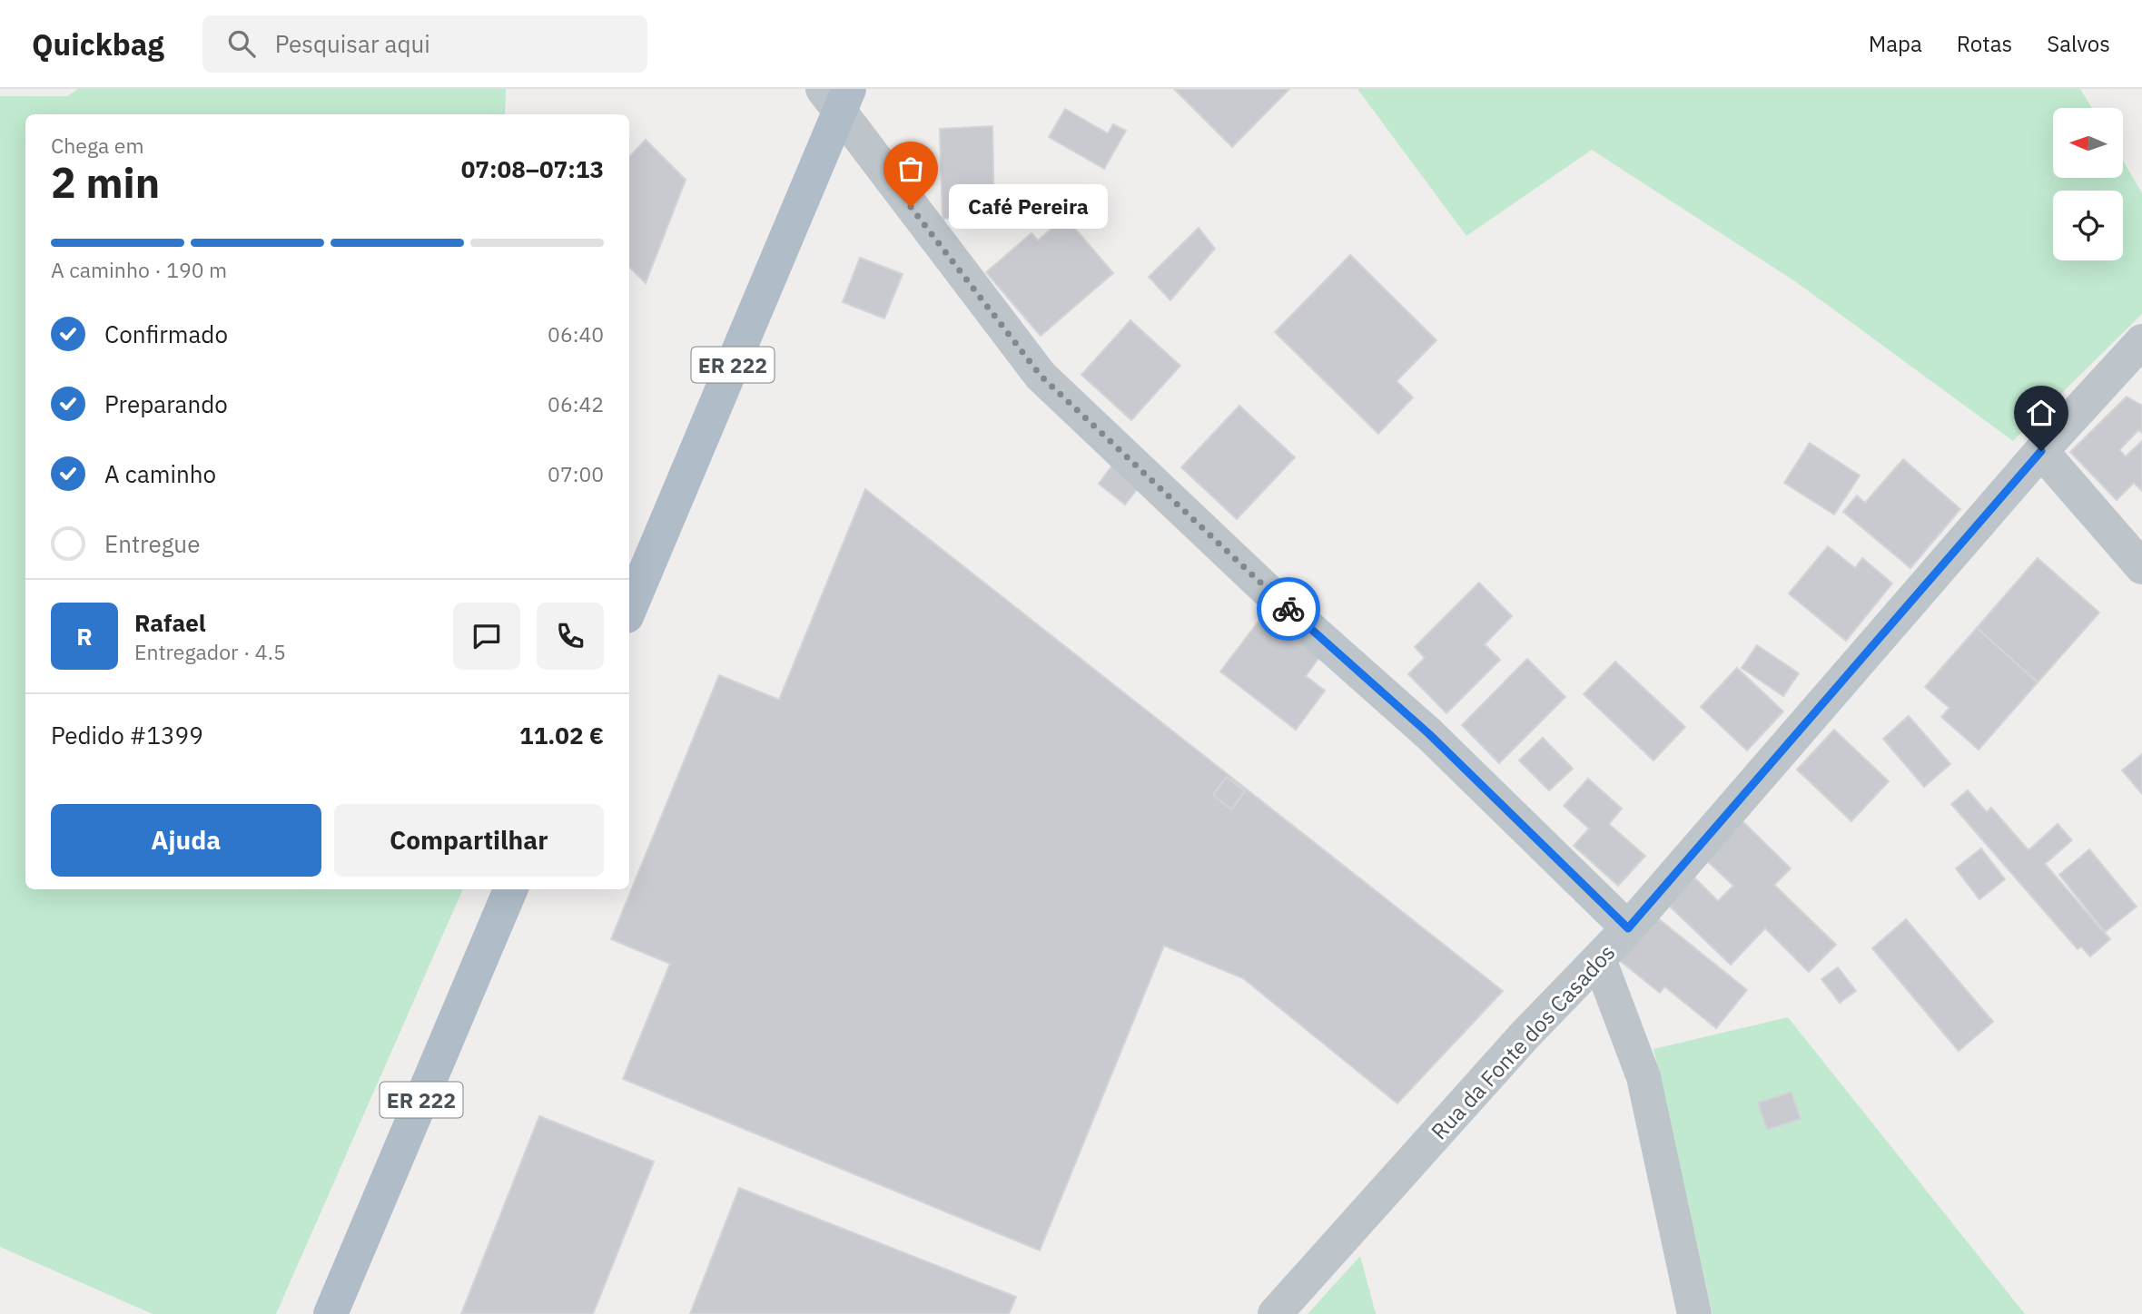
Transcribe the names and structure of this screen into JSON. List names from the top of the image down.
{
  "streets": {
    "main road": ["ER 222"],
    "street": ["Rua da Fonte dos Casados"]
  },
  "places": ["Café Pereira"],
  "north": "left",
  "page": {
    "header": "Quickbag",
    "search": "Pesquisar aqui",
    "nav": ["Mapa", "Rotas", "Salvos"],
    "heading": ["2 min", "Chega em", "07:08–07:13"],
    "panel": [
      "Rafael",
      "Entregador · 4.5",
      "Pedido #1399",
      "11.02 €"
    ],
    "bubble": "Café Pereira",
    "bar": "A caminho · 190 m",
    "list": [
      ["Confirmado", "06:40"],
      ["Preparando", "06:42"],
      ["A caminho", "07:00"],
      "Entregue"
    ],
    "round": "R",
    "buttons": ["Ajuda", "Compartilhar"]
  }
}
